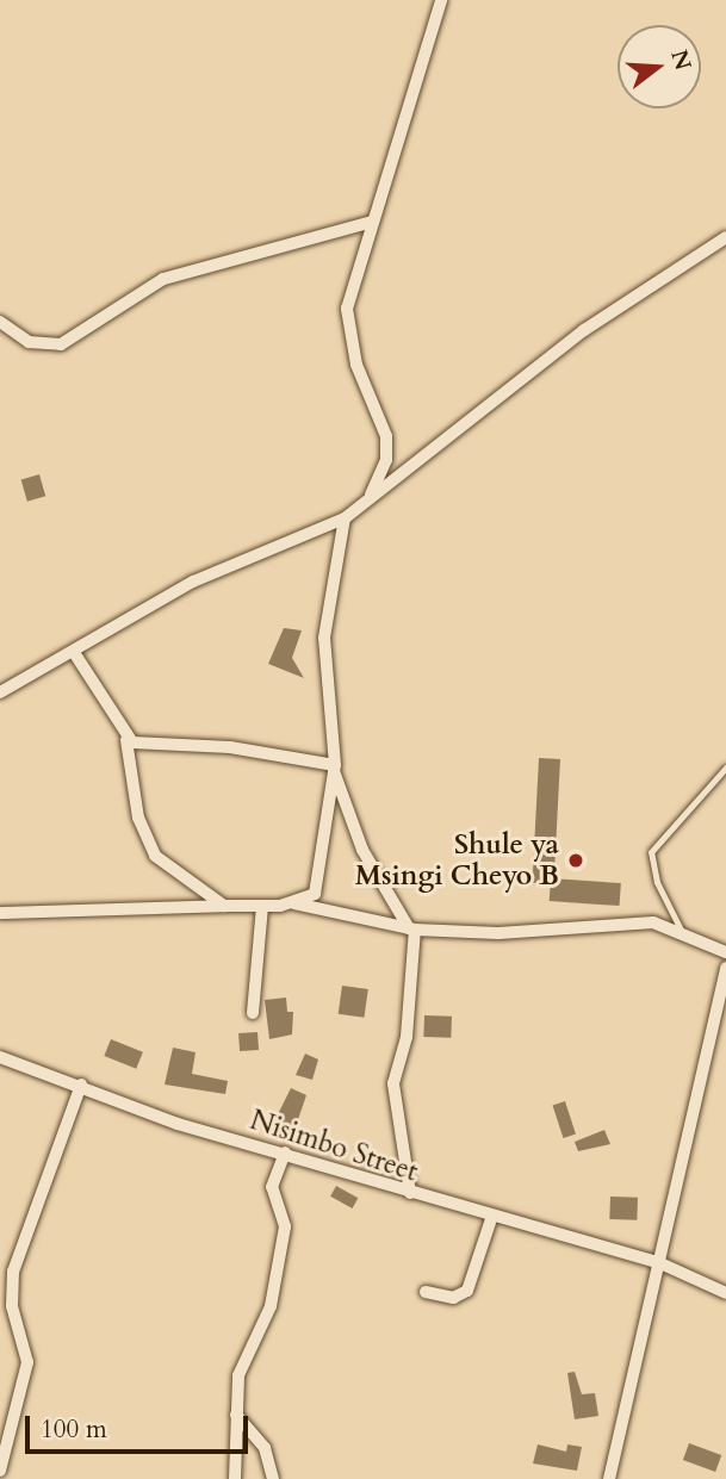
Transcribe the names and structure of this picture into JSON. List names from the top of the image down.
{
  "streets": {
    "street": ["Nisimbo Street"]
  },
  "places": ["Shule ya Msingi Cheyo B"],
  "scale_bar": "100 m",
  "north": "right"
}
